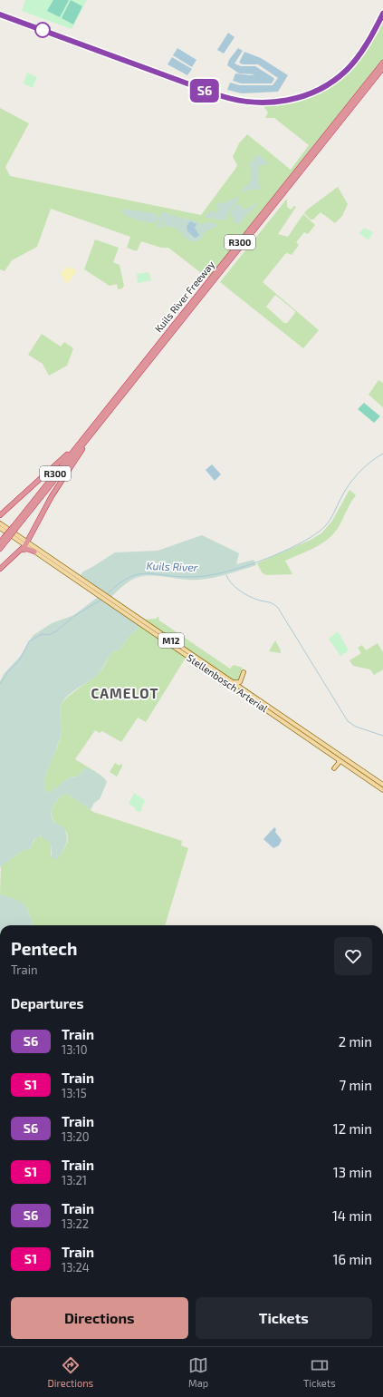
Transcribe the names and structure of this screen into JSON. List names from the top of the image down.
{
  "streets": {
    "highway": ["R300", "Kuils River Freeway"],
    "main road": ["M12", "Stellenbosch Arterial"]
  },
  "districts": ["CAMELOT"],
  "water": ["Kuils River"],
  "page": {
    "on_map": "S6",
    "heading": [
      ["Pentech", "Train"],
      "Departures"
    ],
    "list": [
      {
        "mark": "S6",
        "name": "Train",
        "note": "13:10",
        "value": "2 min"
      },
      {
        "mark": "S1",
        "name": "Train",
        "note": "13:15",
        "value": "7 min"
      },
      {
        "mark": "S6",
        "name": "Train",
        "note": "13:20",
        "value": "12 min"
      },
      {
        "mark": "S1",
        "name": "Train",
        "note": "13:21",
        "value": "13 min"
      },
      {
        "mark": "S6",
        "name": "Train",
        "note": "13:22",
        "value": "14 min"
      },
      {
        "mark": "S1",
        "name": "Train",
        "note": "13:24",
        "value": "16 min"
      }
    ],
    "buttons": ["Directions", "Tickets"],
    "tabs": ["Directions", "Map", "Tickets"]
  }
}
